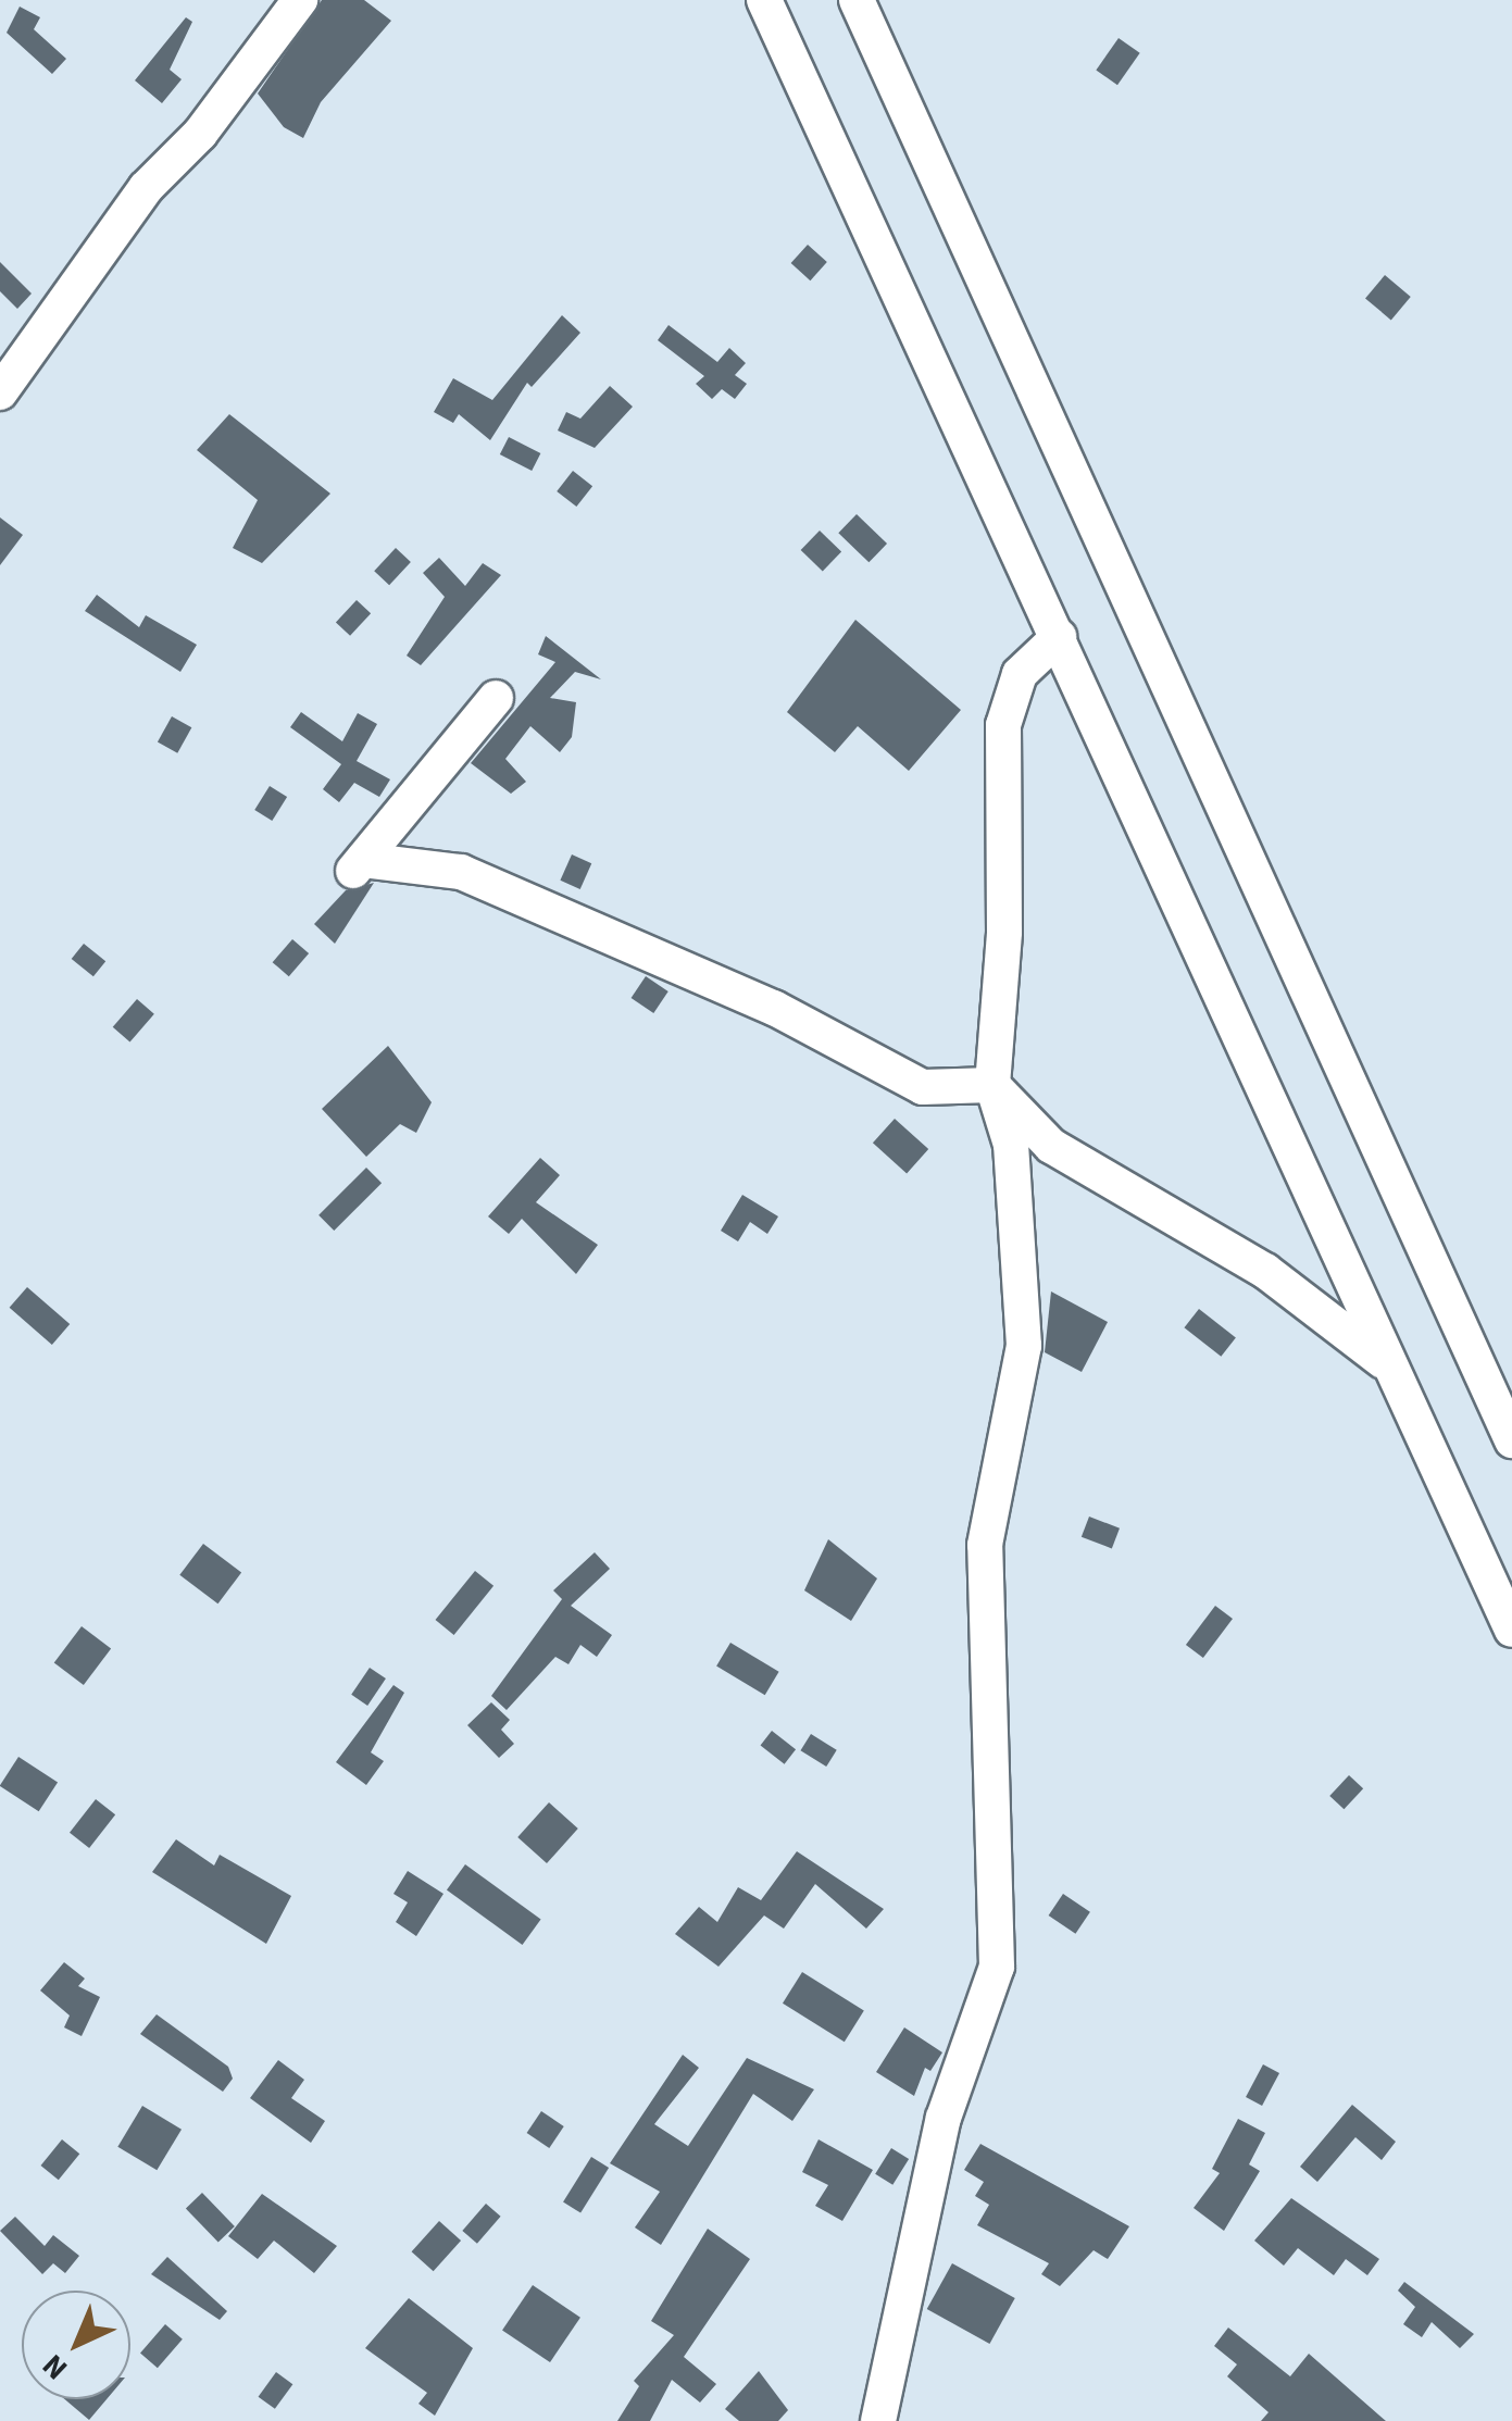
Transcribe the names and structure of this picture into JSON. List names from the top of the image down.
{
  "north": "bottom left"
}
